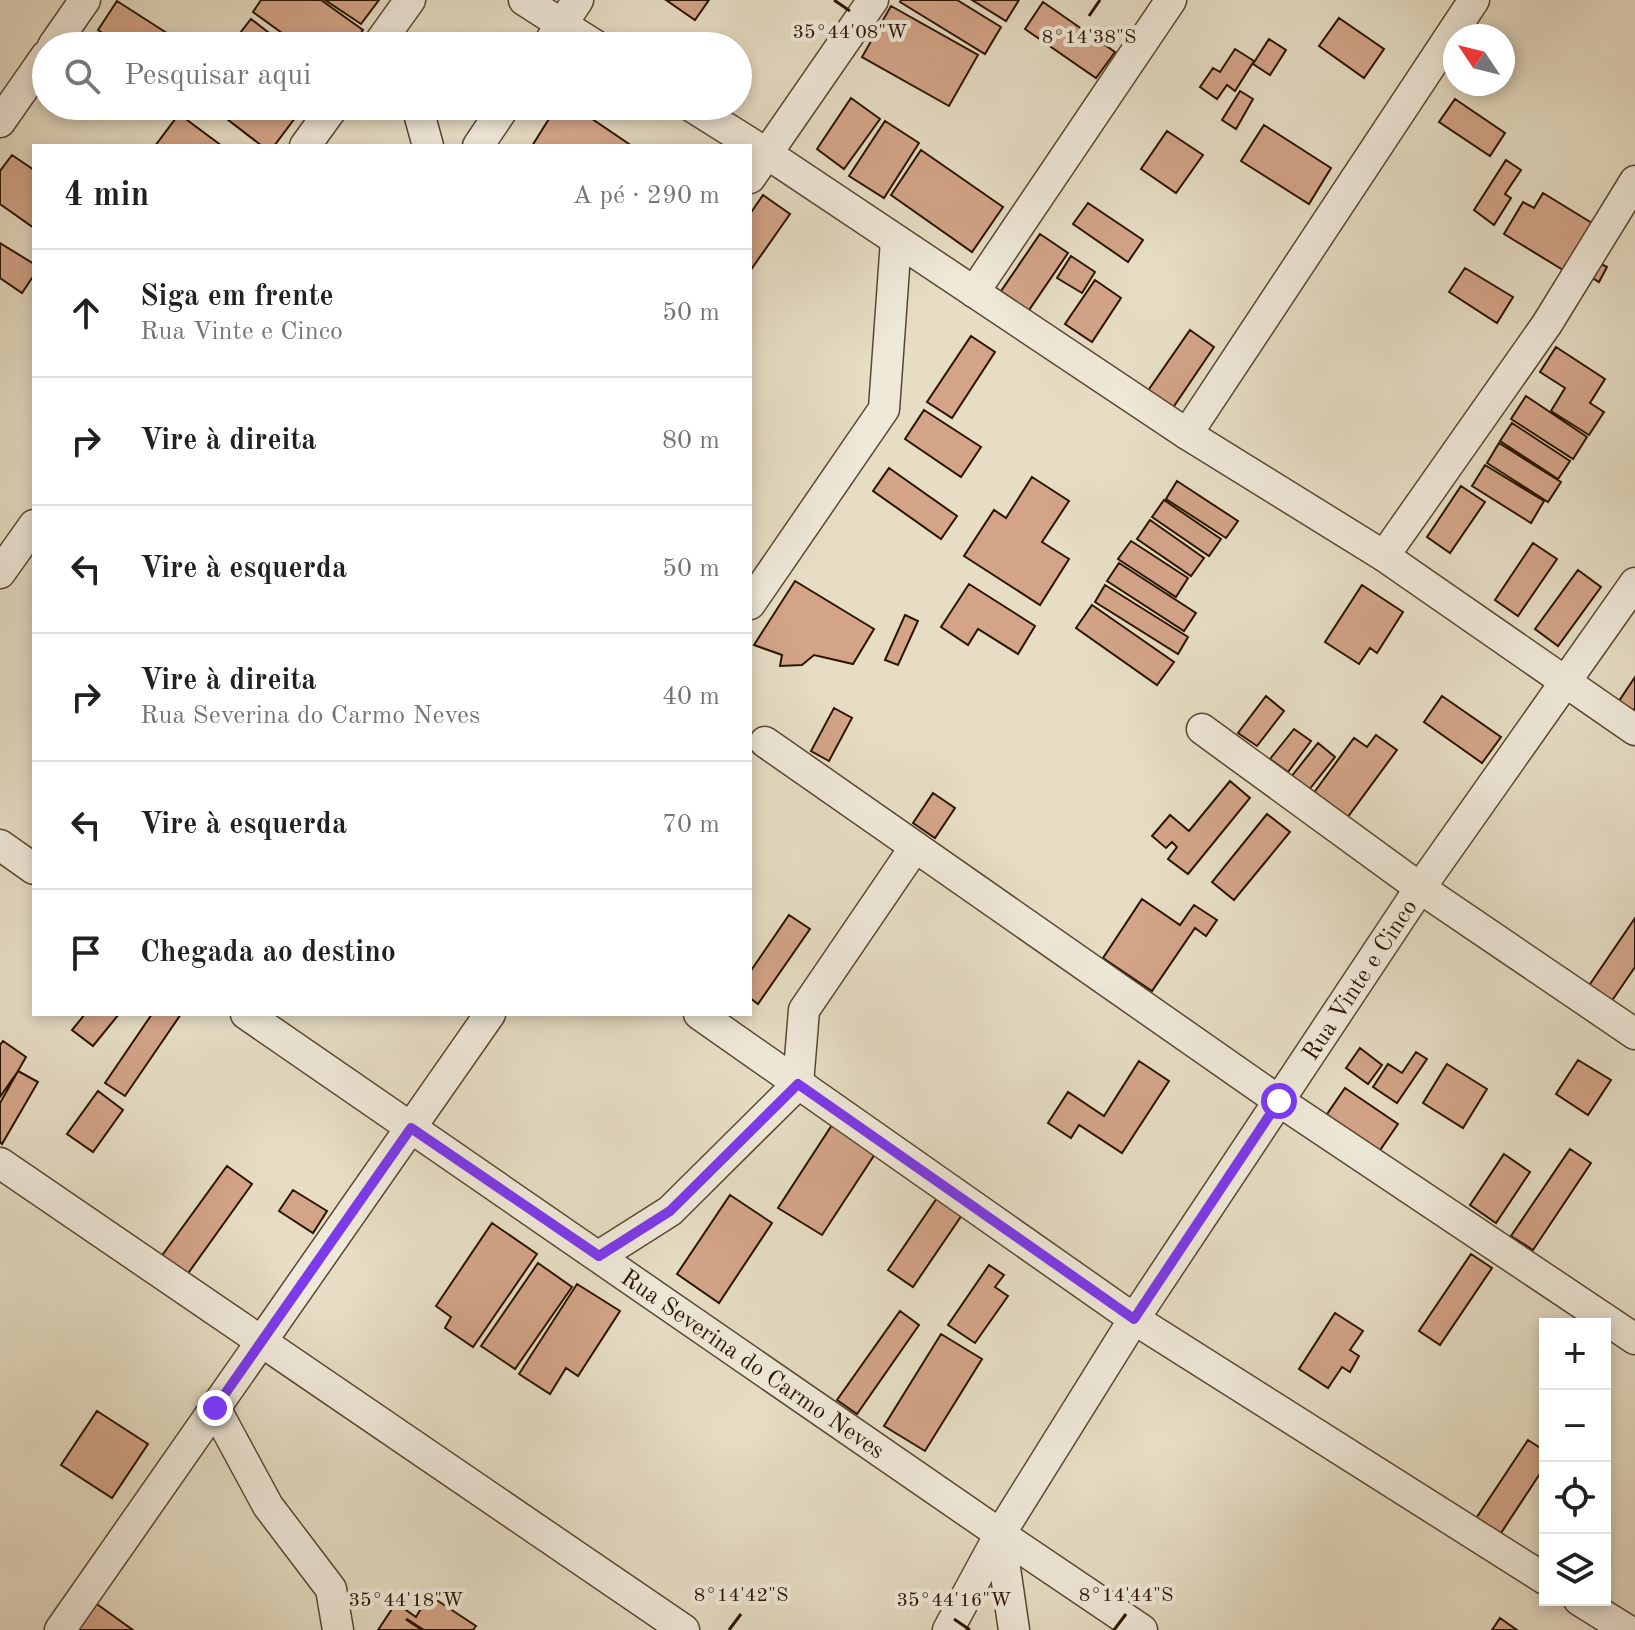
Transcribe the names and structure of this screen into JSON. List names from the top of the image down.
{
  "streets": {
    "street": ["Rua Vinte e Cinco", "Rua Severina do Carmo Neves"]
  },
  "crossings": [
    ["Rua Vinte e Cinco", "Rua Severina do Carmo Neves"]
  ],
  "north": "top left",
  "page": {
    "search": "Pesquisar aqui",
    "heading": ["4 min", "A pé · 290 m"],
    "list": [
      ["Siga em frente", "Rua Vinte e Cinco", "50 m"],
      ["Vire à direita", "80 m"],
      ["Vire à esquerda", "50 m"],
      ["Vire à direita", "Rua Severina do Carmo Neves", "40 m"],
      ["Vire à esquerda", "70 m"],
      "Chegada ao destino"
    ],
    "map_buttons": ["+", "−"]
  },
  "coordinates": [
    "35°44'08\"W",
    "8°14'38\"S",
    "8°14'42\"S",
    "8°14'44\"S",
    "35°44'18\"W",
    "35°44'16\"W"
  ]
}
